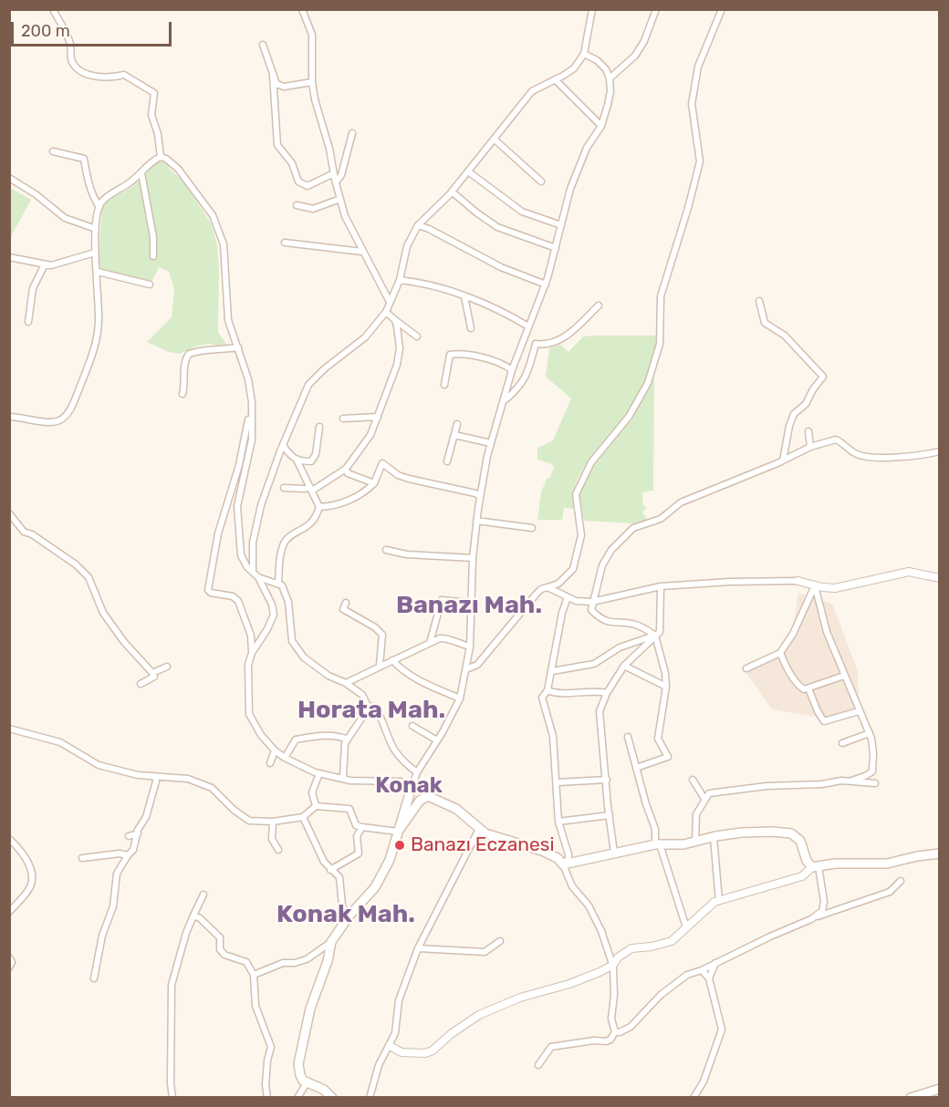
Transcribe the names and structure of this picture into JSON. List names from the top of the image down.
{
  "districts": [
    "Banazı Mah.",
    "Horata Mah.",
    "Konak",
    "Konak Mah."
  ],
  "places": ["Banazı Eczanesi"],
  "scale_bar": "200 m"
}
